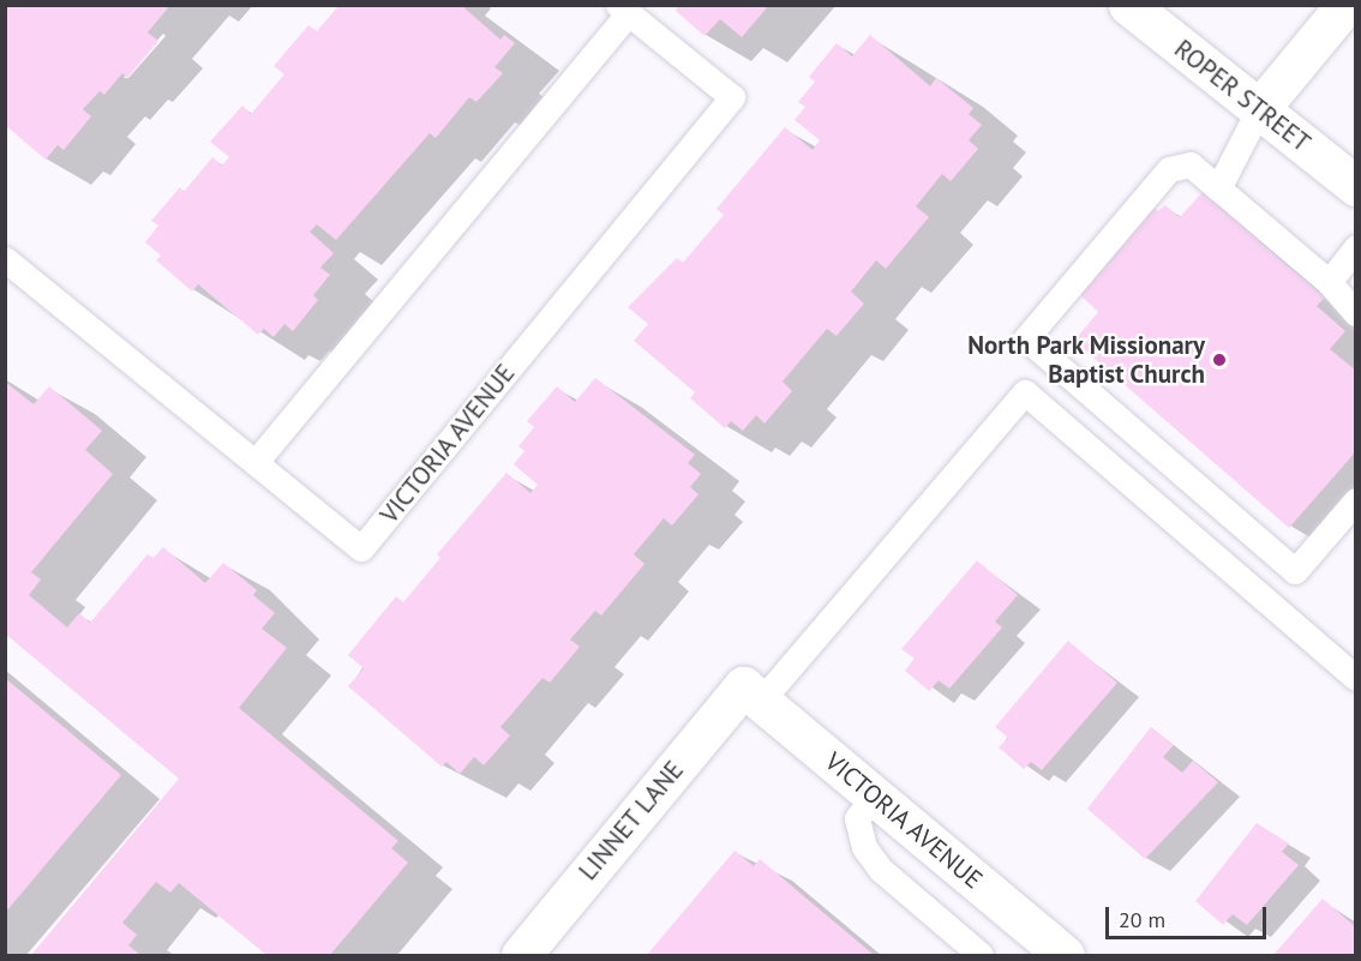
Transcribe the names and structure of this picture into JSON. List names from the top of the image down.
{
  "streets": {
    "street": ["ROPER STREET", "VICTORIA AVENUE", "LINNET LANE"]
  },
  "crossings": [
    ["VICTORIA AVENUE", "LINNET LANE"]
  ],
  "places": ["North Park Missionary Baptist Church"],
  "scale_bar": "20 m"
}
